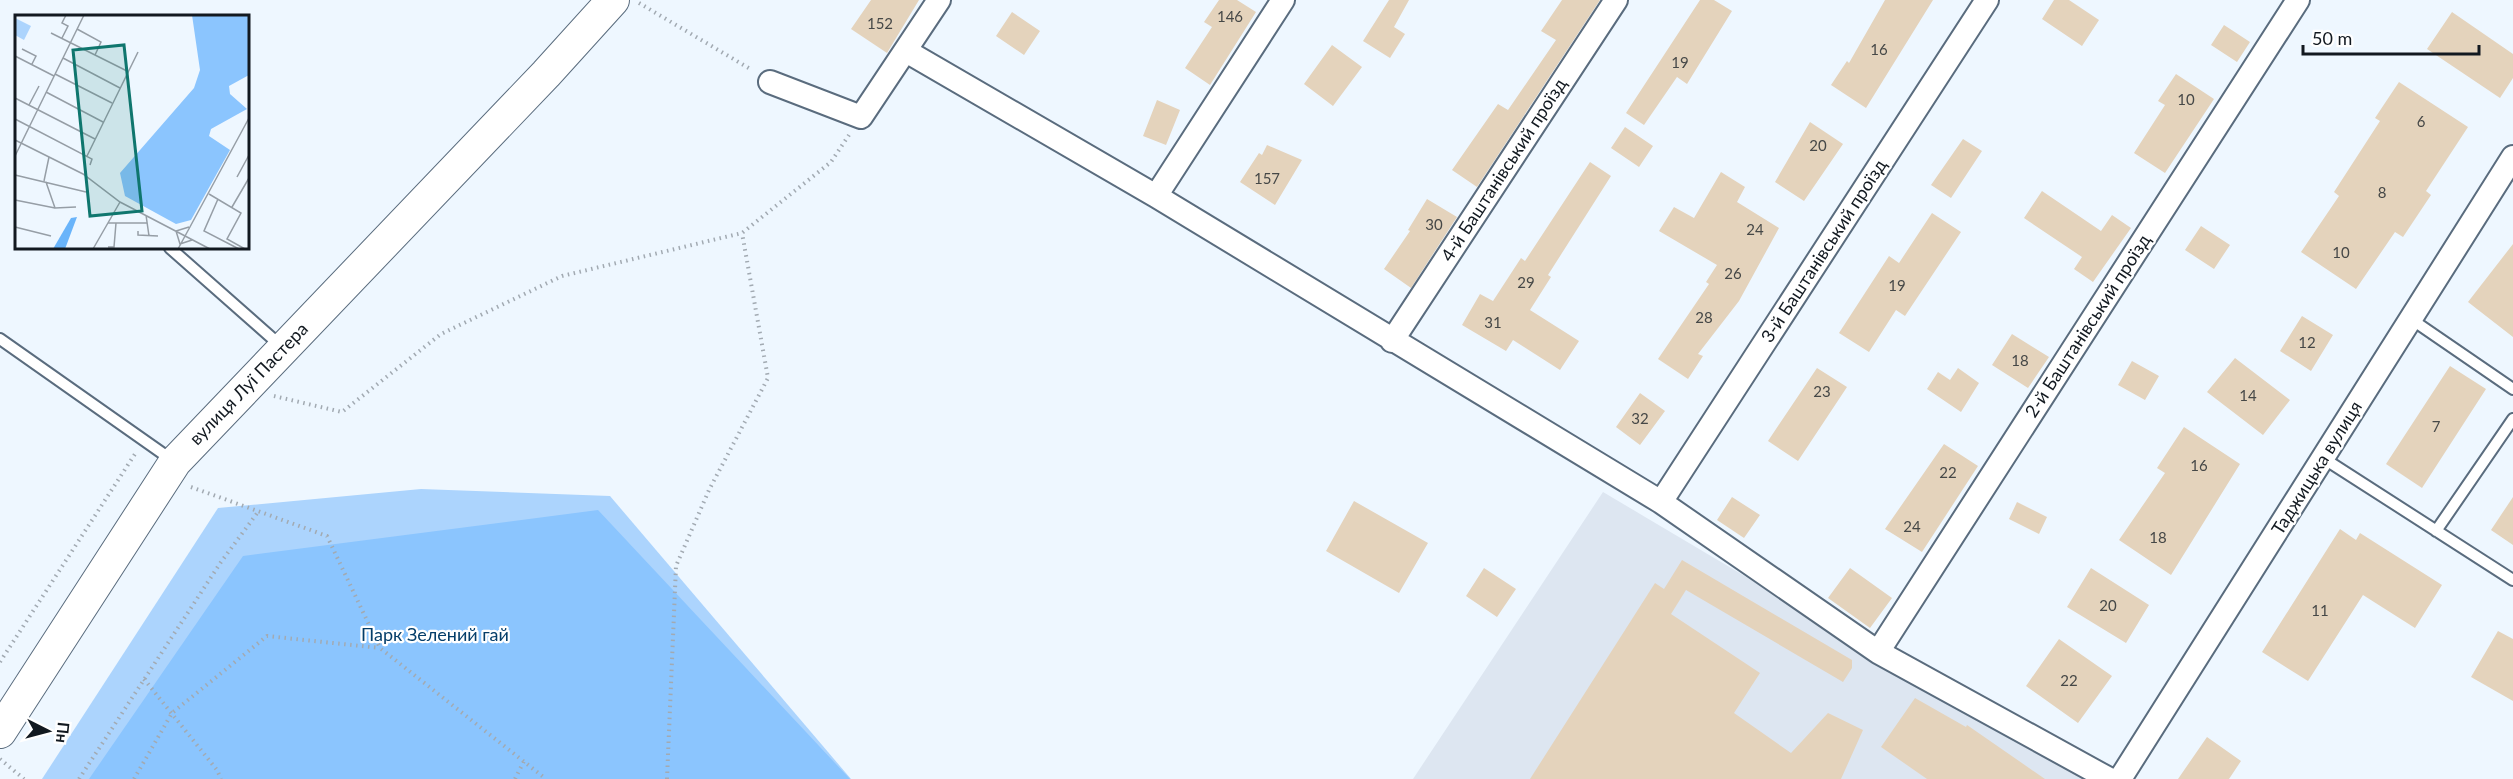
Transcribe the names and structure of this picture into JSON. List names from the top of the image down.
{
  "streets": {
    "street": [
      "4-й Баштанівський проїзд",
      "3-й Баштанівський проїзд",
      "2-й Баштанівський проїзд",
      "вулиця Луї Пастера",
      "Таджицька вулиця"
    ]
  },
  "parks": ["Парк Зелений гай"],
  "house_numbers": [
    "146",
    "152",
    "16",
    "19",
    "10",
    "6",
    "20",
    "157",
    "8",
    "30",
    "24",
    "10",
    "26",
    "29",
    "19",
    "28",
    "31",
    "12",
    "18",
    "23",
    "14",
    "32",
    "7",
    "16",
    "22",
    "24",
    "18",
    "20",
    "11",
    "22"
  ],
  "scale_bar": "50 m",
  "north": "right"
}
